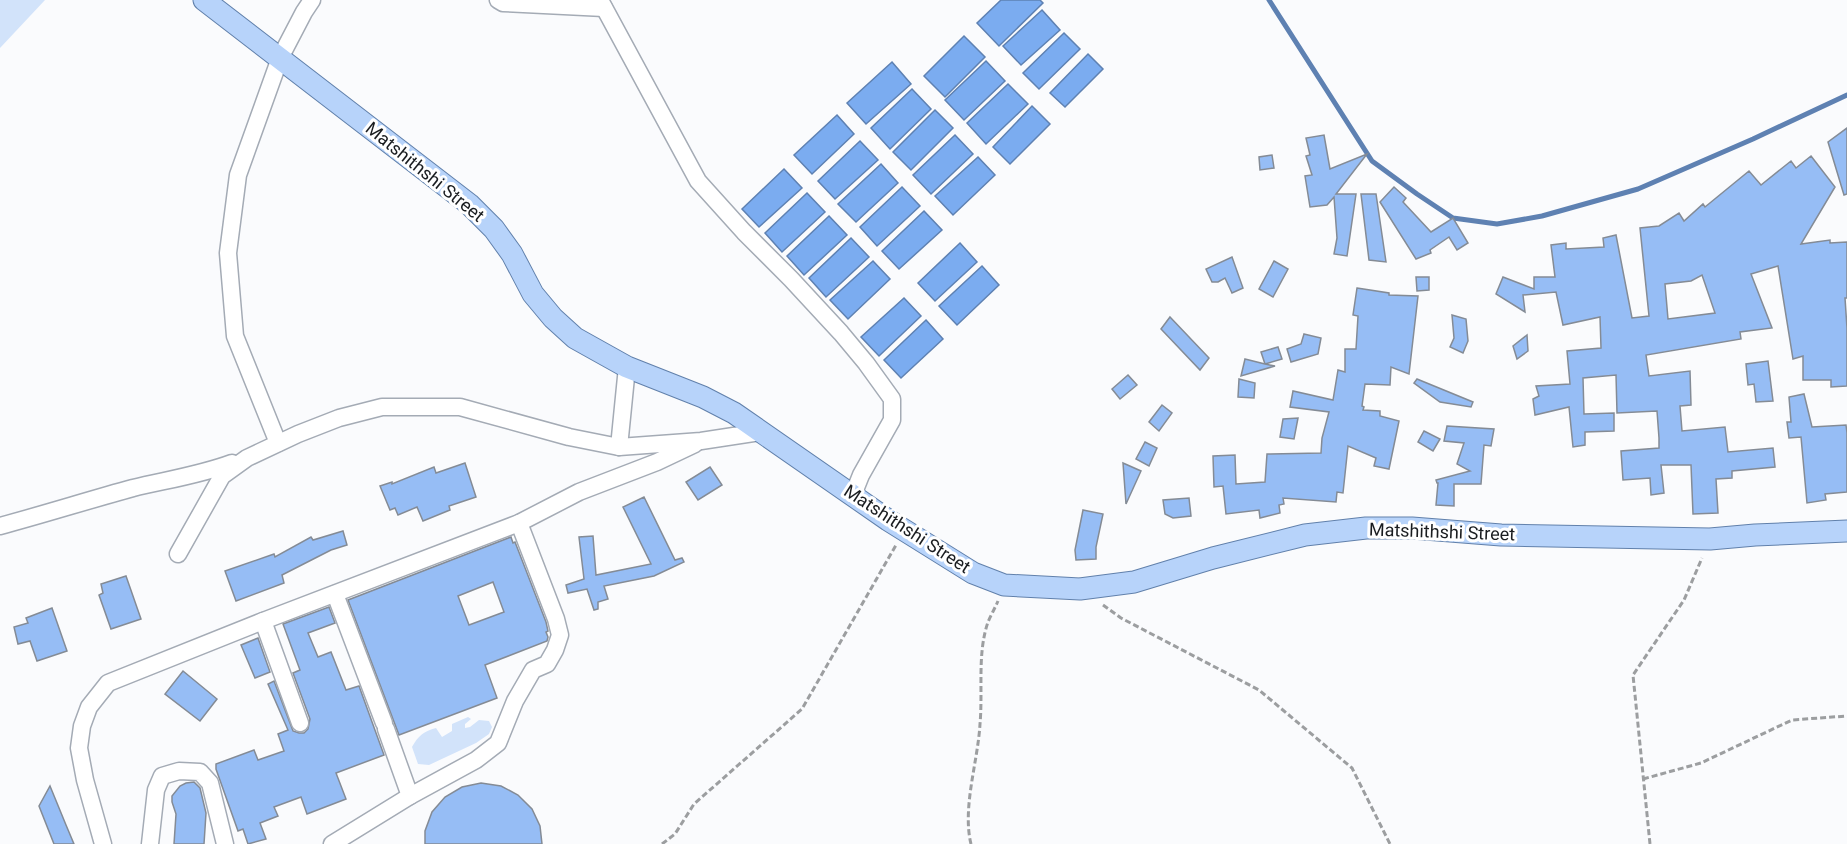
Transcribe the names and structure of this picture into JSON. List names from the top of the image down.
{
  "streets": {
    "main road": ["Matshithshi Street"]
  }
}
